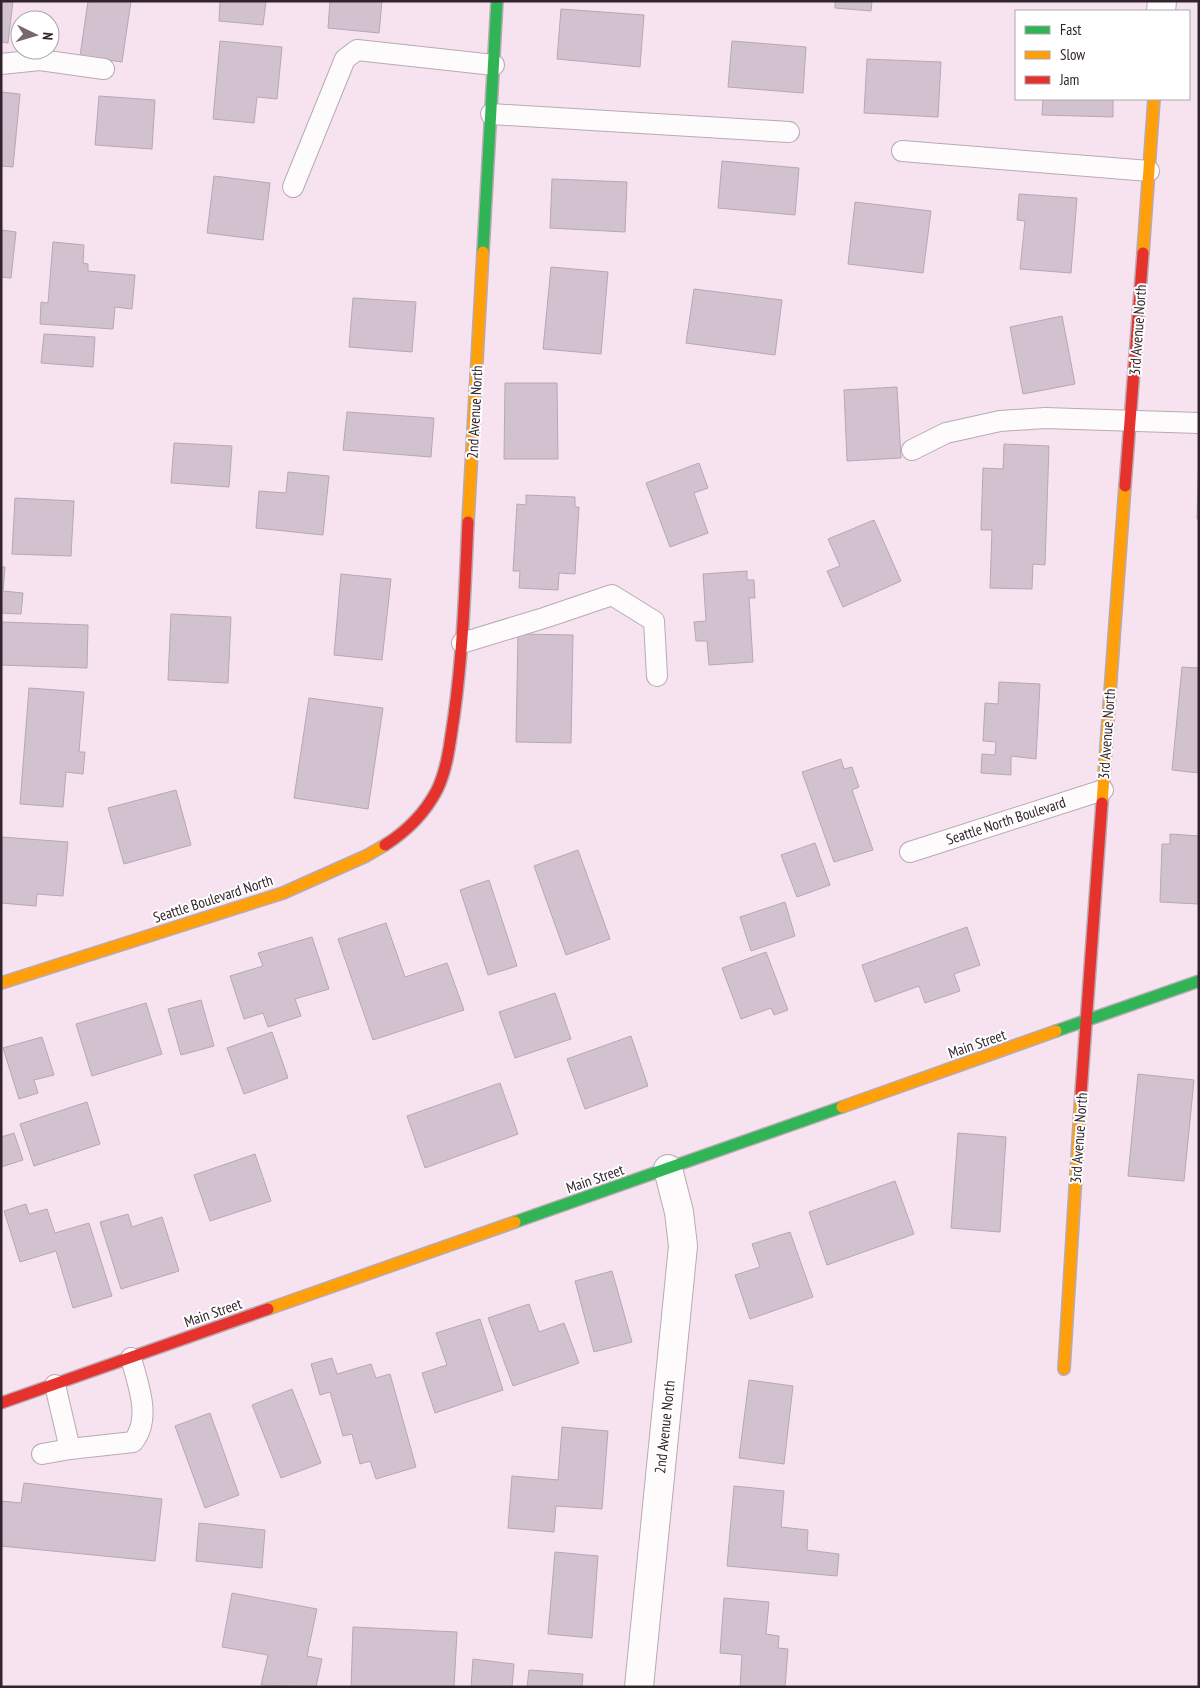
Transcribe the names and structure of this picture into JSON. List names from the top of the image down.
{
  "streets": {
    "street": [
      "3rd Avenue North",
      "2nd Avenue North",
      "Seattle Boulevard North",
      "Main Street"
    ],
    "lane": ["Seattle North Boulevard"]
  },
  "crossings": [
    ["3rd Avenue North", "Seattle North Boulevard"],
    ["3rd Avenue North", "Main Street"],
    ["2nd Avenue North", "Seattle Boulevard North"],
    ["2nd Avenue North", "Main Street"]
  ],
  "legend": ["Fast", "Slow", "Jam"],
  "north": "right"
}
